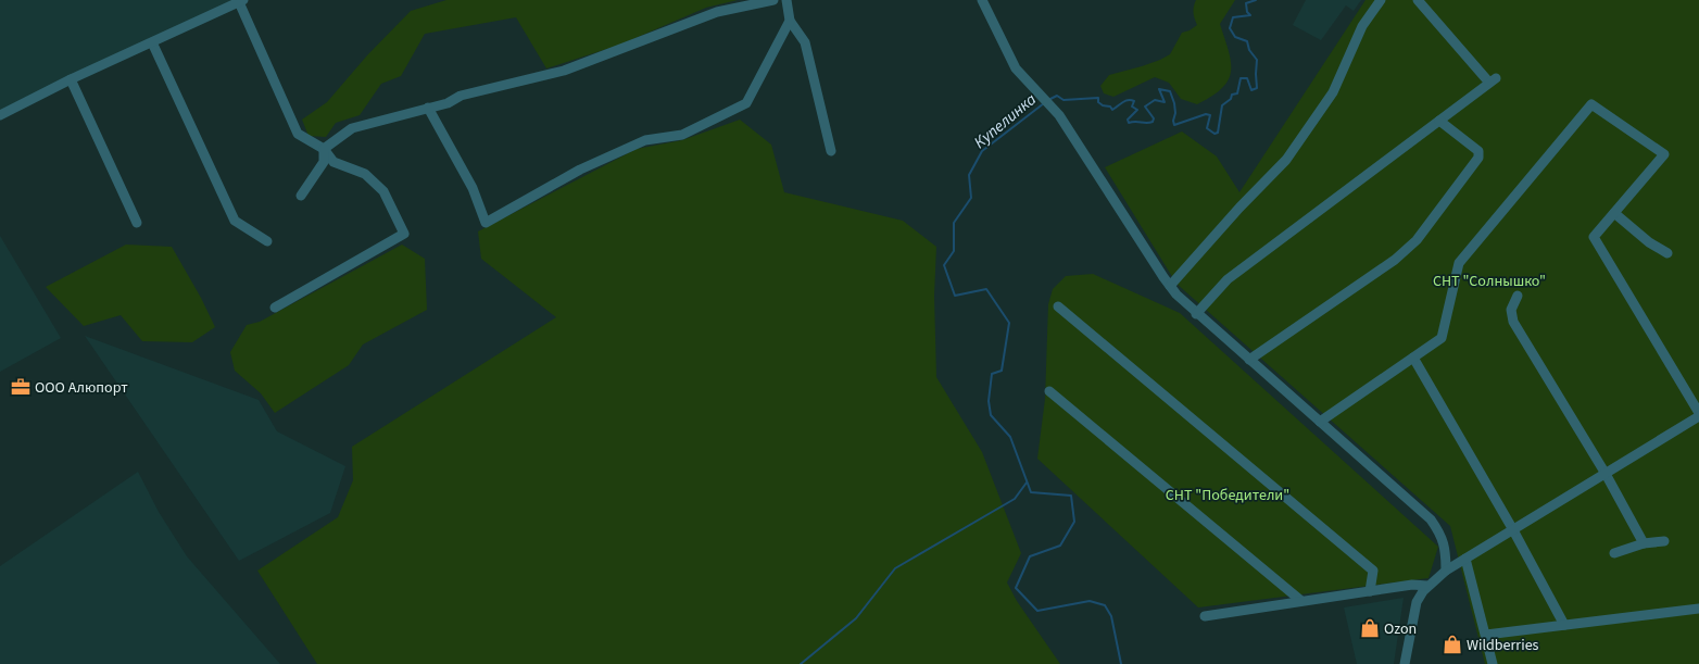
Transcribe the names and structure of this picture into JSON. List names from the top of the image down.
{
  "water": ["Купелинка"],
  "parks": ["СНТ \"Солнышко\"", "СНТ \"Победители\""],
  "places": {
    "office": ["ООО Алюпорт"],
    "shop": ["Ozon", "Wildberries"]
  }
}
